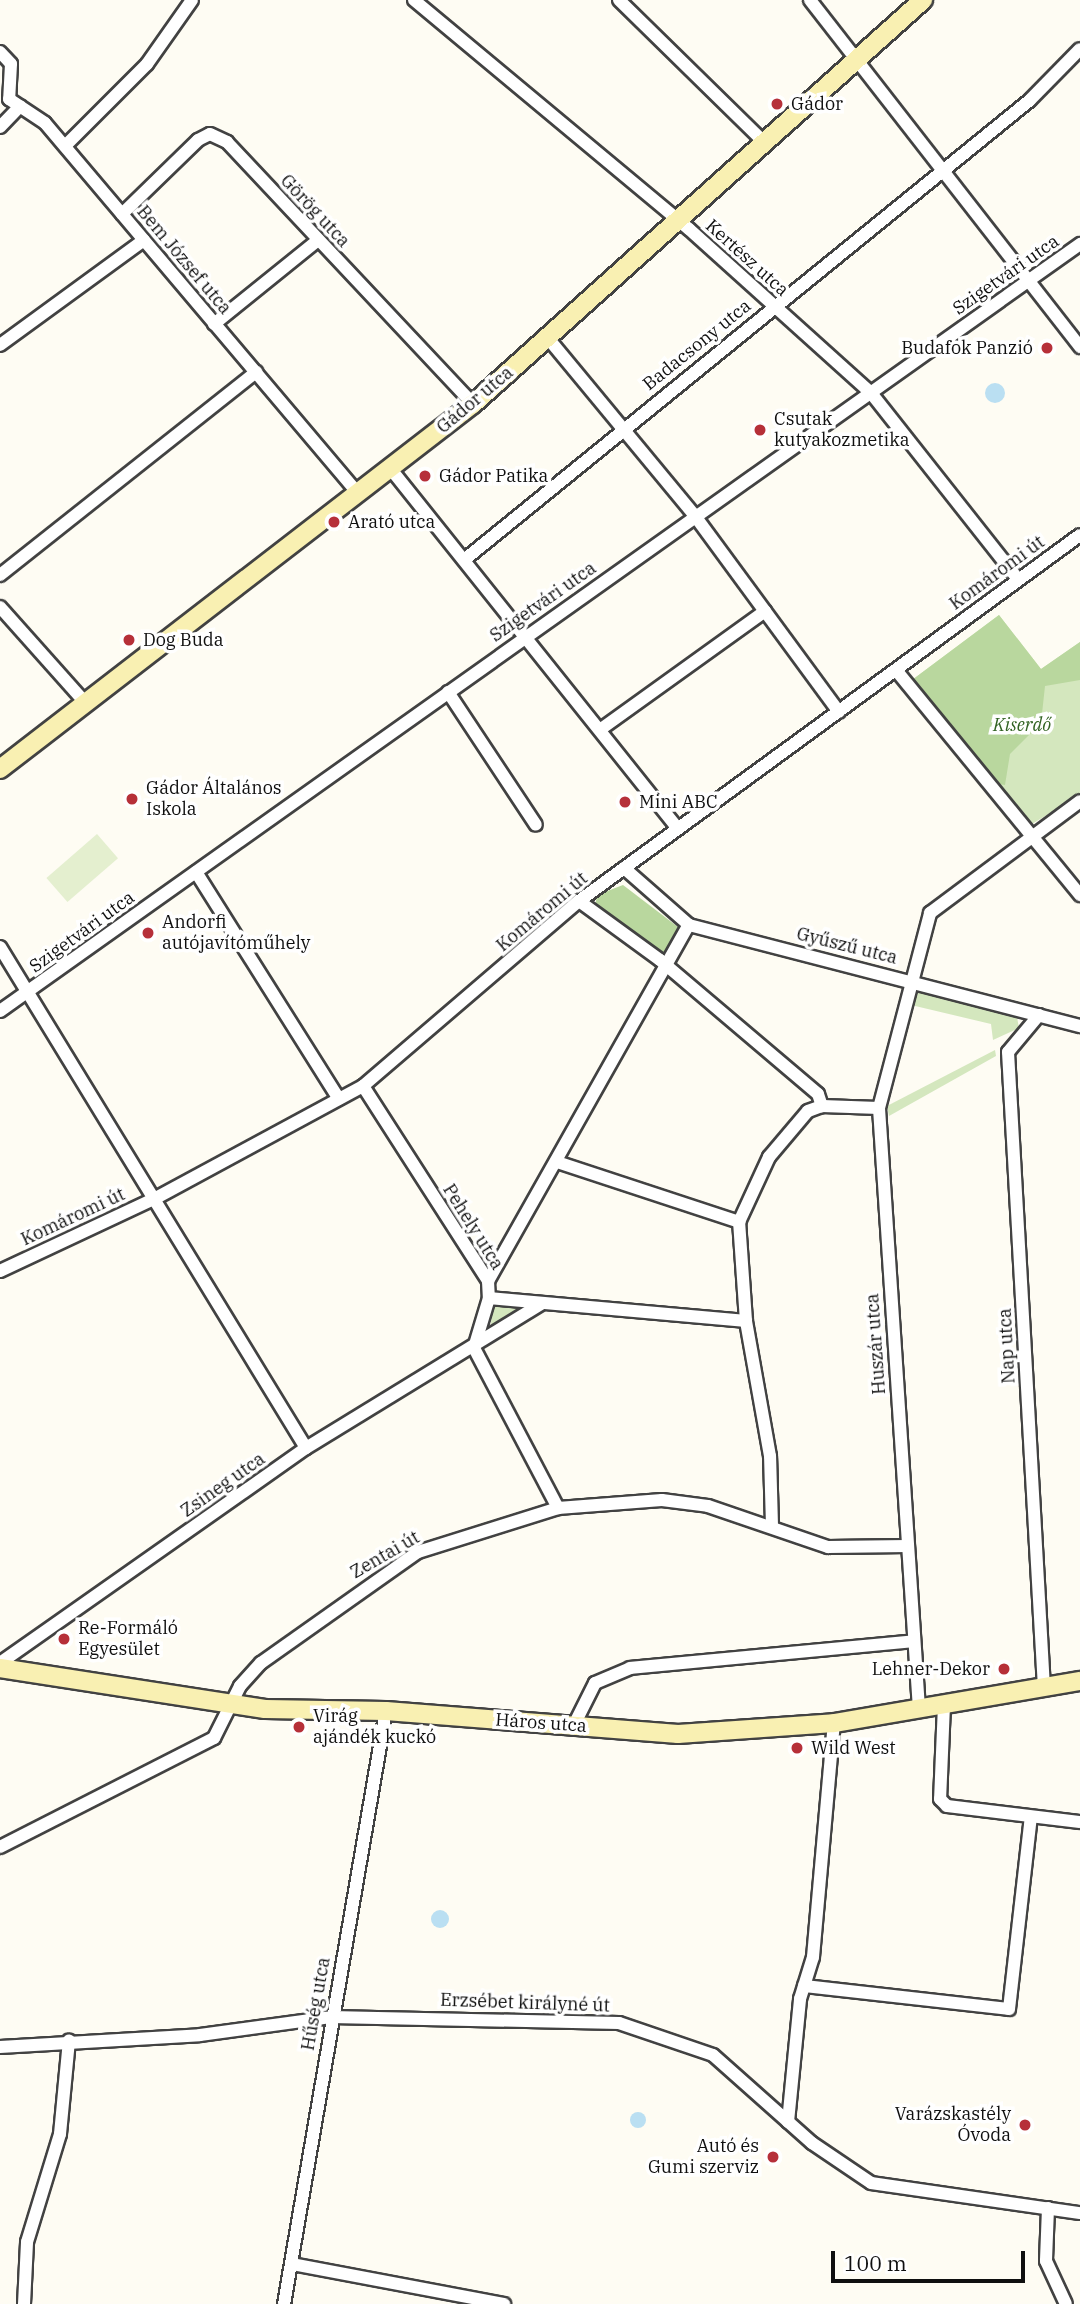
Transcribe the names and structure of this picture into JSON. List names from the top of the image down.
{
  "streets": {
    "street": [
      "Görög utca",
      "Kertész utca",
      "Bem József utca",
      "Szigetvári utca",
      "Badacsony utca",
      "Gádor utca",
      "Komáromi út",
      "Gyűszű utca",
      "Pehely utca",
      "Huszár utca",
      "Nap utca",
      "Zsineg utca",
      "Zentai út",
      "Háros utca",
      "Erzsébet királyné út",
      "Hűség utca"
    ]
  },
  "crossings": [
    ["Görög utca", "Bem József utca"],
    ["Görög utca", "Gádor utca"],
    ["Kertész utca", "Szigetvári utca"],
    ["Kertész utca", "Badacsony utca"],
    ["Kertész utca", "Gádor utca"],
    ["Kertész utca", "Komáromi út"],
    ["Bem József utca", "Gádor utca"],
    ["Komáromi út", "Gyűszű utca"],
    ["Komáromi út", "Pehely utca"],
    ["Gyűszű utca", "Huszár utca"],
    ["Gyűszű utca", "Nap utca"],
    ["Pehely utca", "Zsineg utca"],
    ["Huszár utca", "Zentai út"],
    ["Huszár utca", "Háros utca"],
    ["Nap utca", "Háros utca"],
    ["Zsineg utca", "Háros utca"],
    ["Zentai út", "Háros utca"],
    ["Háros utca", "Hűség utca"],
    ["Erzsébet királyné út", "Hűség utca"]
  ],
  "parks": ["Kiserdő"],
  "places": [
    "Gádor",
    "Budafok Panzió",
    "Csutak kutyakozmetika",
    "Gádor Patika",
    "Arató utca",
    "Dog Buda",
    "Gádor Általános Iskola",
    "Mini ABC",
    "Andorfi autójavítóműhely",
    "Re-Formáló Egyesület",
    "Lehner-Dekor",
    "Virág ajándék kuckó",
    "Wild West",
    "Varázskastély Óvoda",
    "Autó és Gumi szerviz"
  ],
  "scale_bar": "100 m"
}
